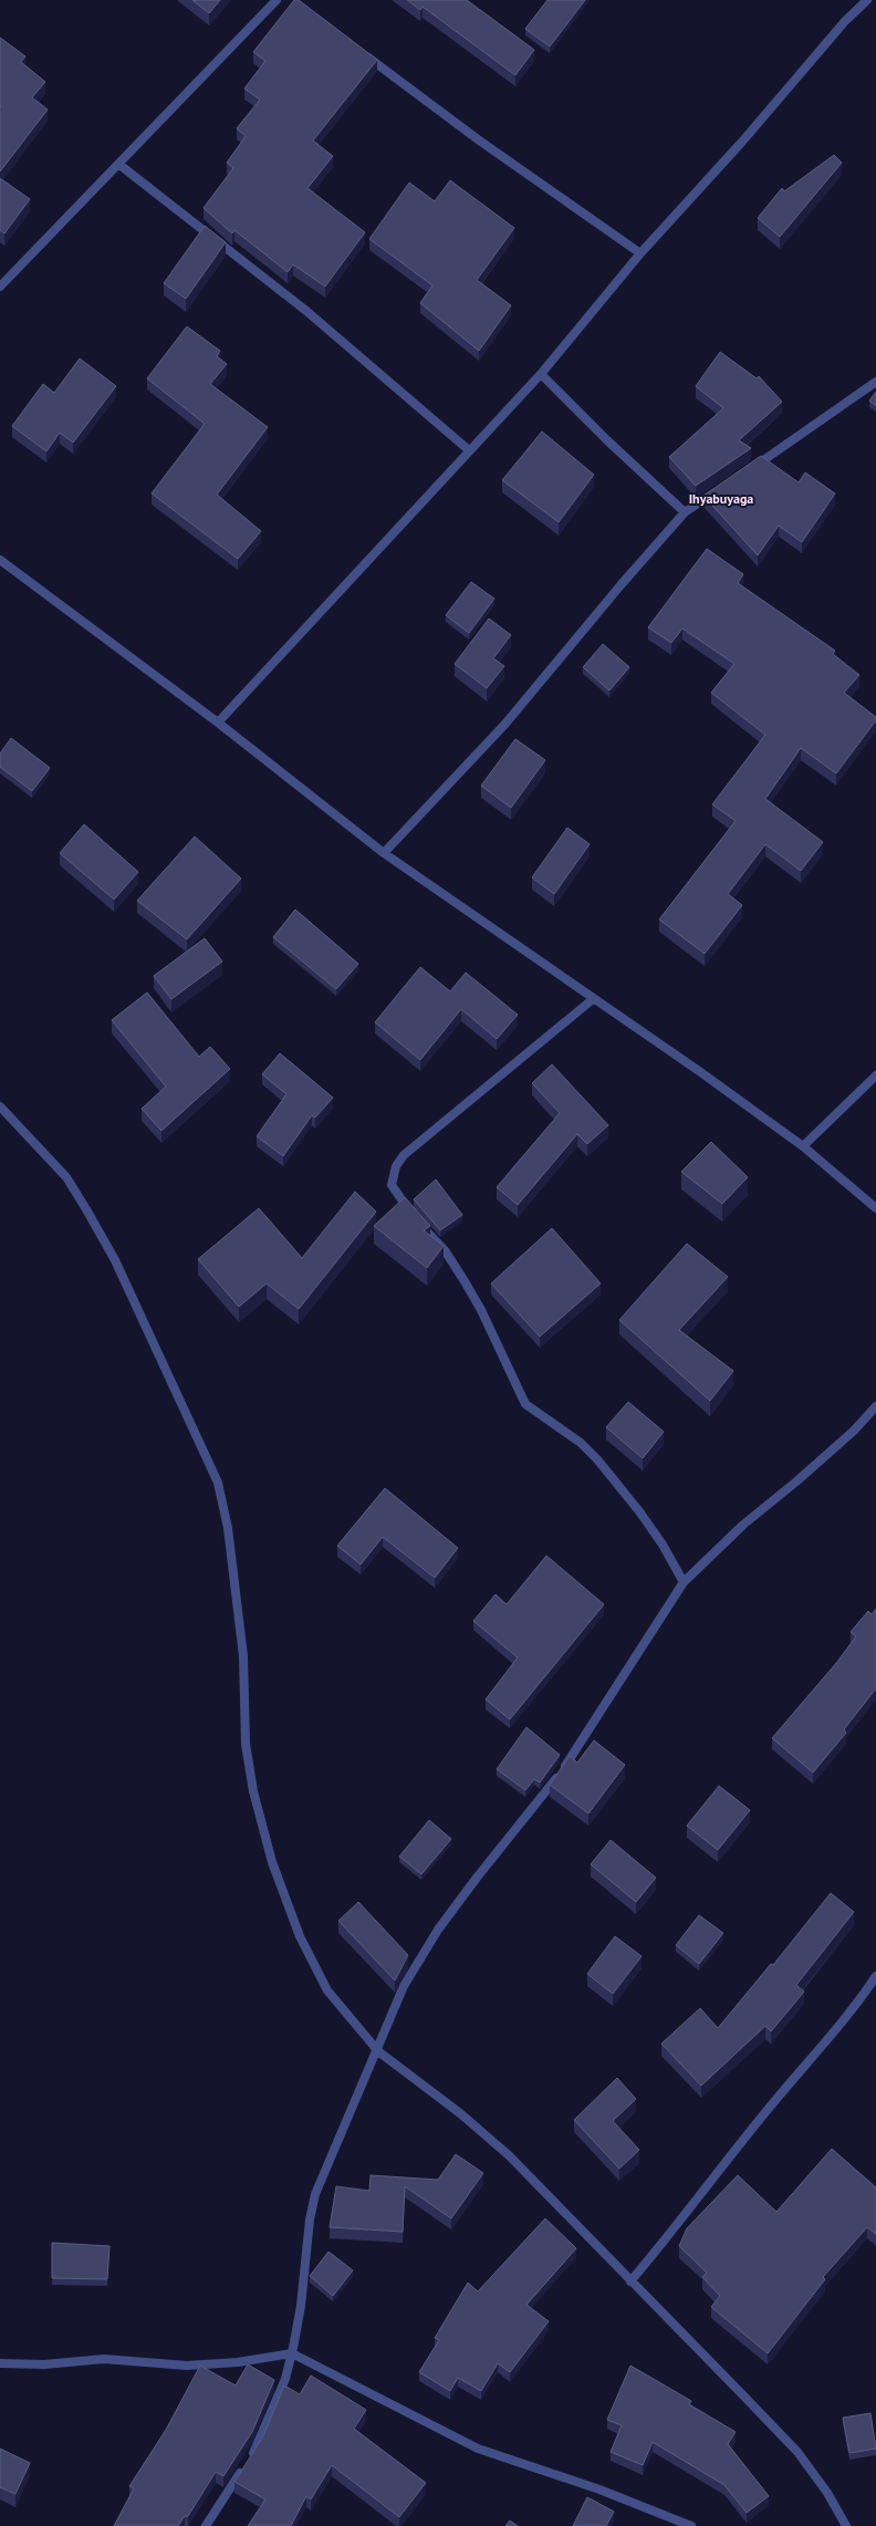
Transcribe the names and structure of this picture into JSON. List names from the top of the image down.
{
  "districts": ["Ihyabuyaga"]
}
